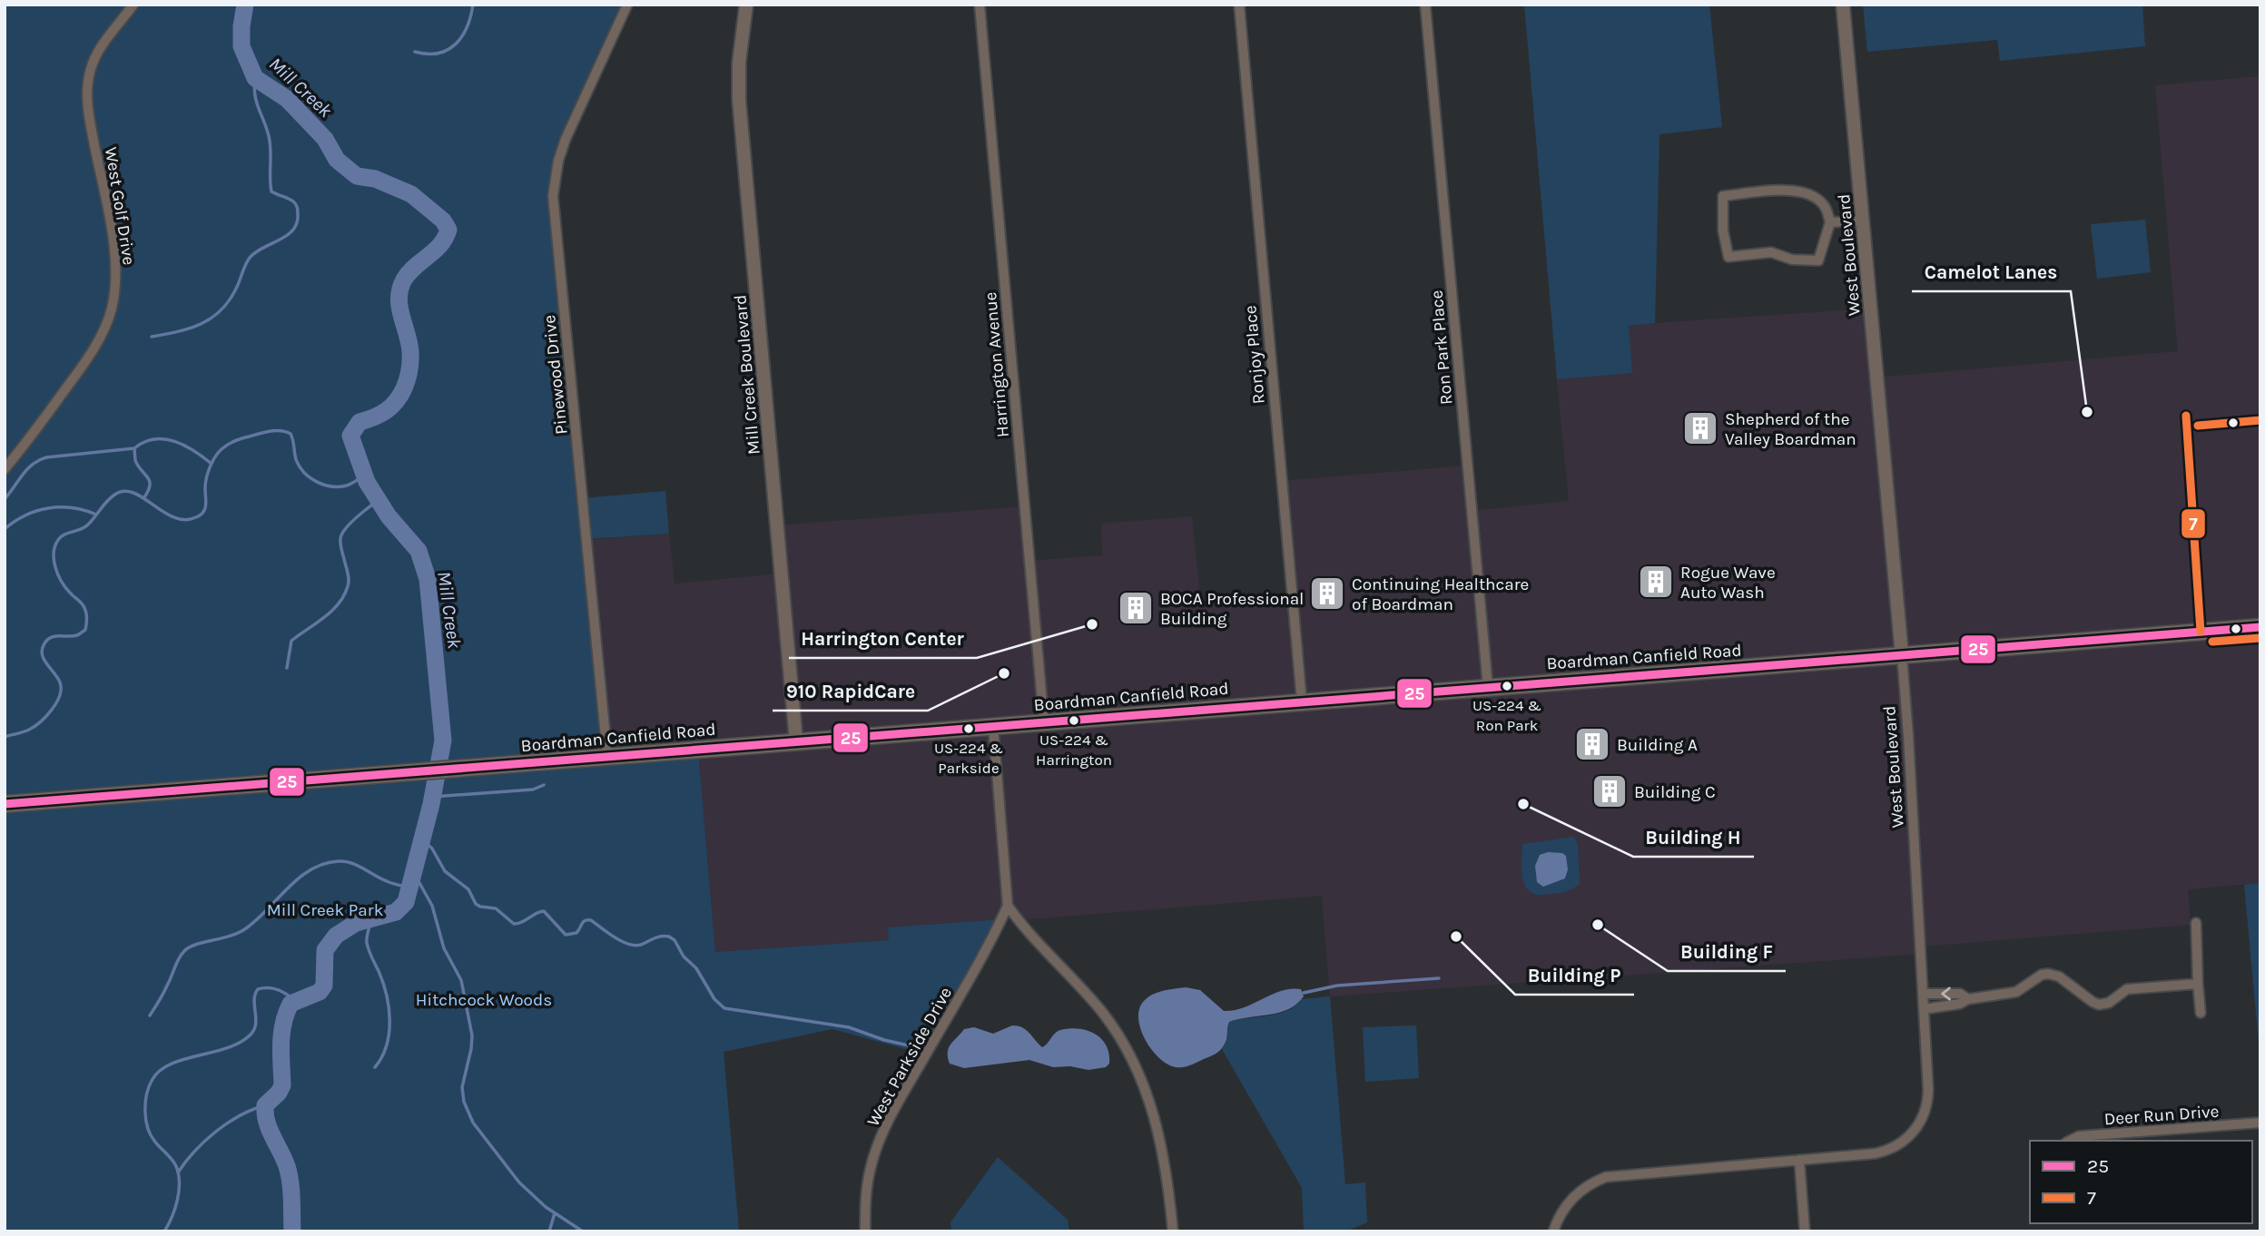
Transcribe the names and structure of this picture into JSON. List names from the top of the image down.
{
  "streets": {
    "main road": ["Boardman Canfield Road"],
    "street": [
      "West Golf Drive",
      "West Boulevard",
      "Ron Park Place",
      "Ronjoy Place",
      "Harrington Avenue",
      "Pinewood Drive",
      "Mill Creek Boulevard",
      "West Parkside Drive",
      "Deer Run Drive"
    ]
  },
  "crossings": [
    ["West Boulevard", "Boardman Canfield Road"],
    ["Ron Park Place", "Boardman Canfield Road"],
    ["Ronjoy Place", "Boardman Canfield Road"],
    ["Harrington Avenue", "Boardman Canfield Road"],
    ["Pinewood Drive", "Boardman Canfield Road"],
    ["Mill Creek Boulevard", "Boardman Canfield Road"]
  ],
  "water": ["Mill Creek"],
  "parks": ["Mill Creek Park", "Hitchcock Woods"],
  "places": {
    "other": [
      "Camelot Lanes",
      "Harrington Center",
      "910 RapidCare",
      "US-224 & Ron Park",
      "US-224 & Harrington",
      "US-224 & Parkside",
      "Building H",
      "Building F",
      "Building P"
    ],
    "building": [
      "Shepherd of the Valley Boardman",
      "Rogue Wave Auto Wash",
      "Continuing Healthcare of Boardman",
      "BOCA Professional Building",
      "Building A",
      "Building C"
    ]
  },
  "lines": ["transit line 7", "transit line 25"],
  "legend": ["25", "7"]
}
